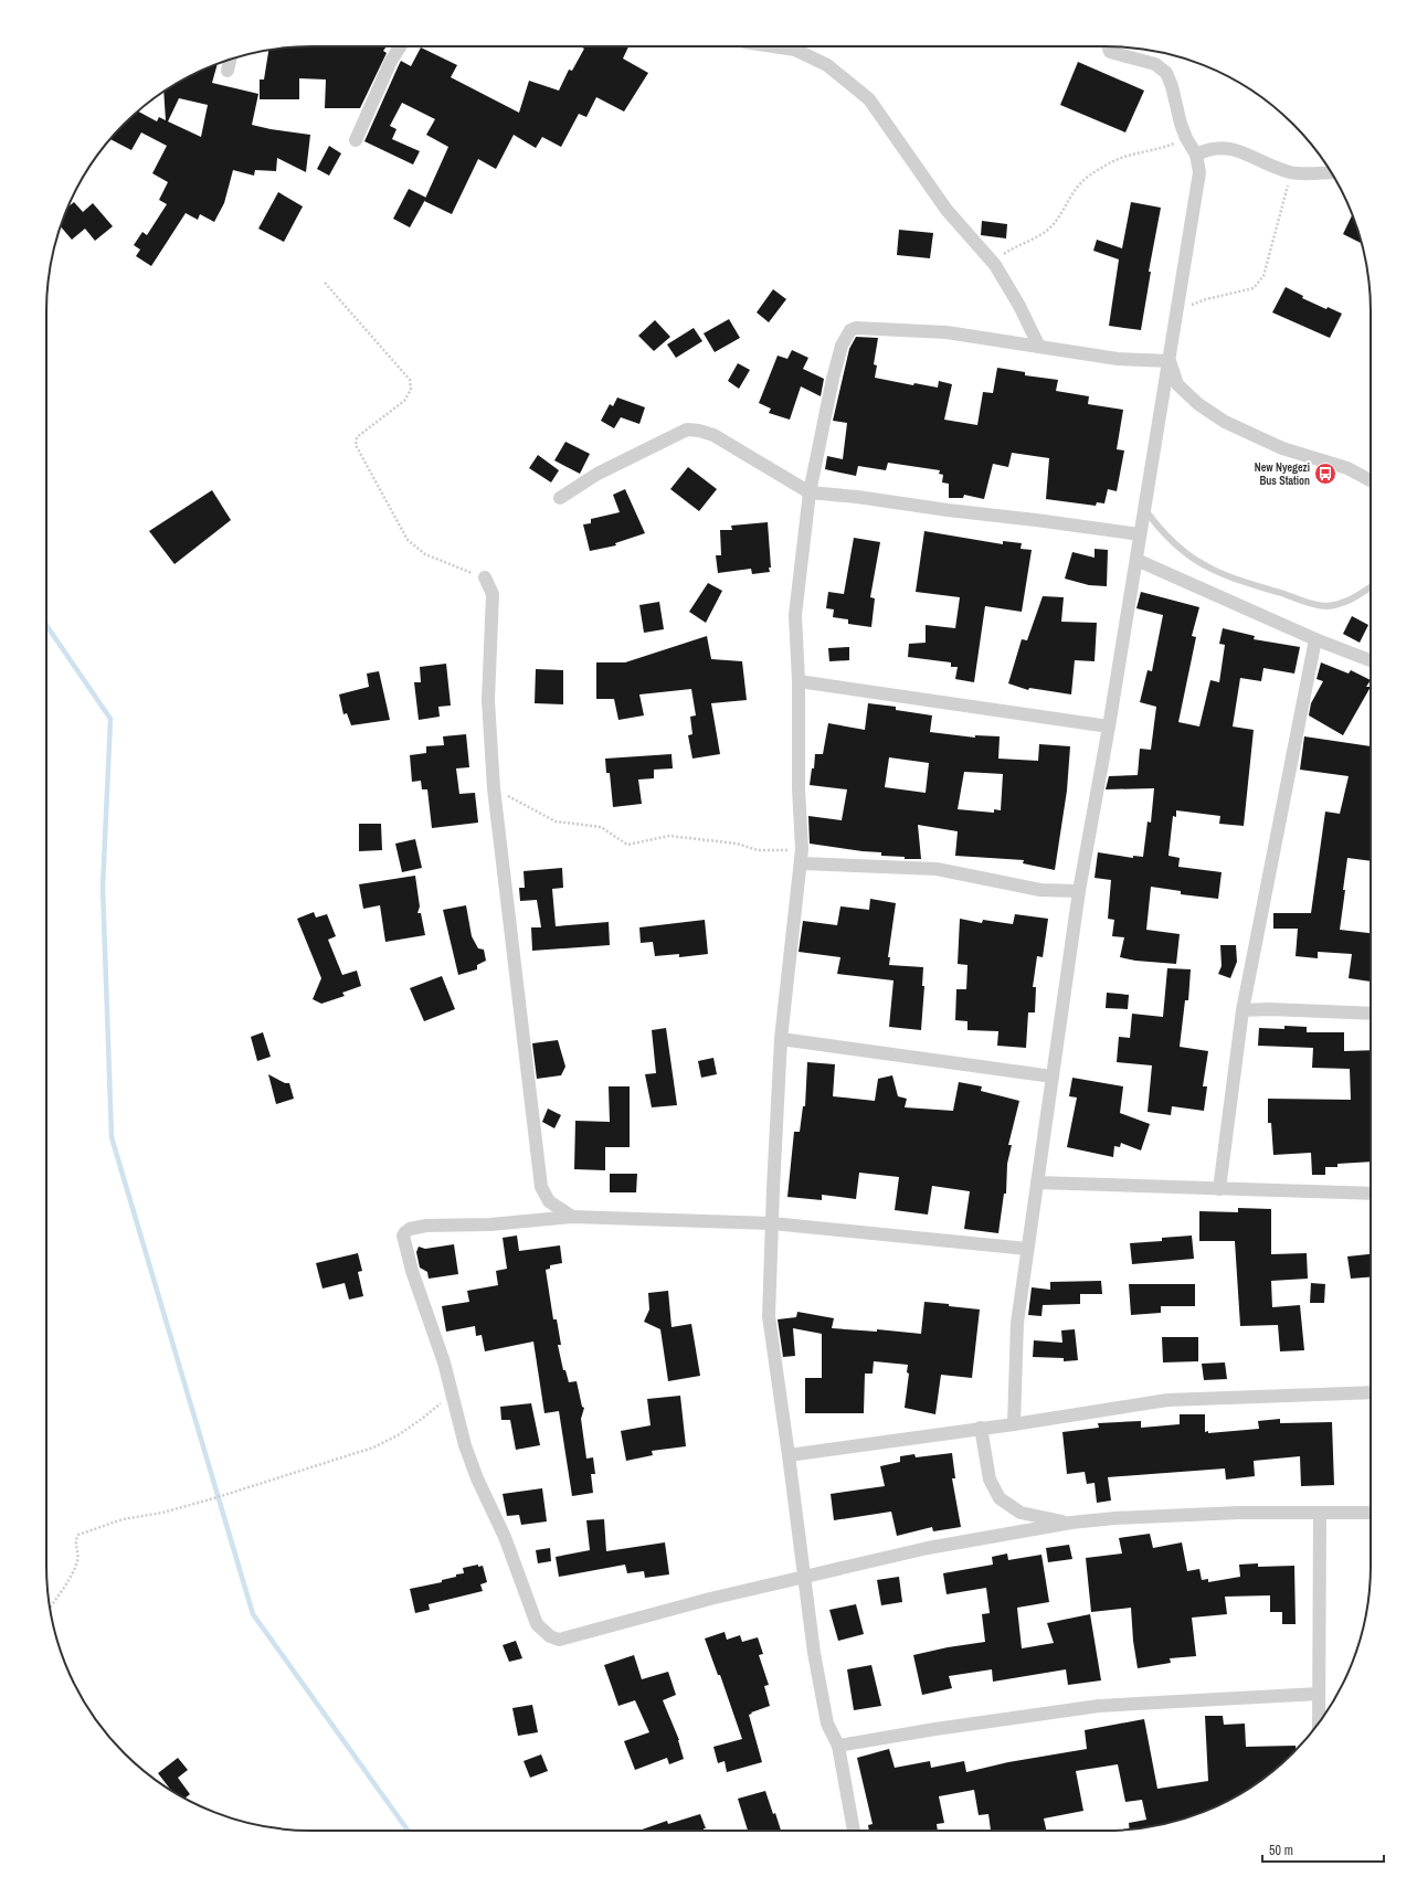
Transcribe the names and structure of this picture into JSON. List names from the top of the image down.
{
  "places": {
    "bus stop": ["New Nyegezi Bus Station"]
  },
  "scale_bar": "50 m"
}
